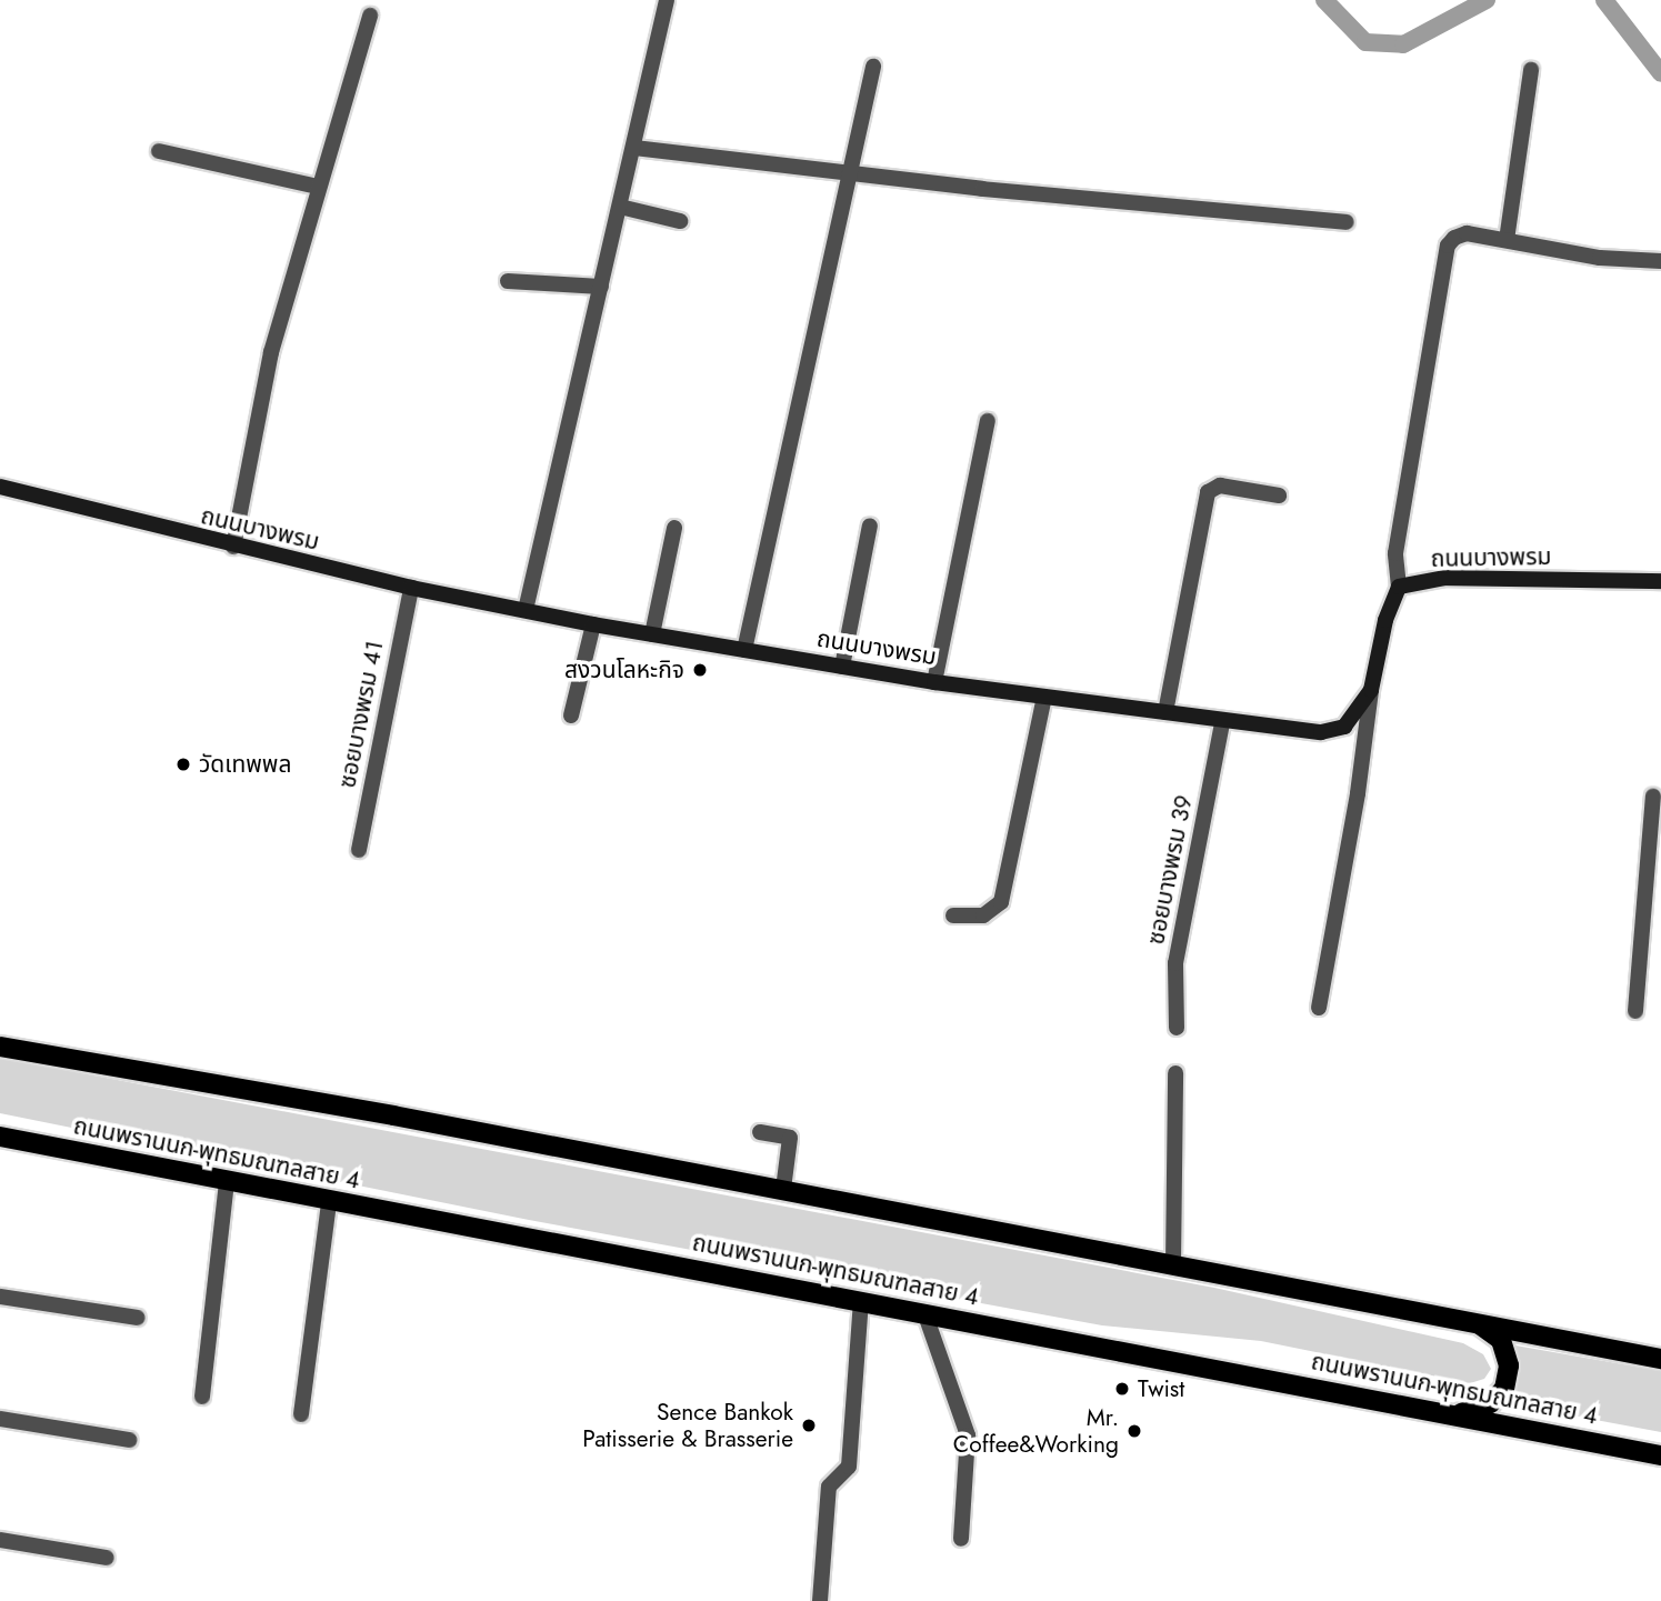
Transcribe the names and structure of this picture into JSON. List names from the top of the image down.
{
  "streets": {
    "main road": ["ถนนพรานนก-พุทธมณฑลสาย 4"],
    "street": ["ถนนบางพรม", "ซอยบางพรม 41", "ซอยบางพรม 39"]
  },
  "crossings": [
    ["ถนนบางพรม", "ซอยบางพรม 41"],
    ["ถนนบางพรม", "ซอยบางพรม 39"]
  ],
  "places": [
    "สงวนโลหะกิจ",
    "วัดเทพพล",
    "Twist",
    "Sence Bankok Patisserie & Brasserie",
    "Mr. Coffee&Working"
  ]
}
